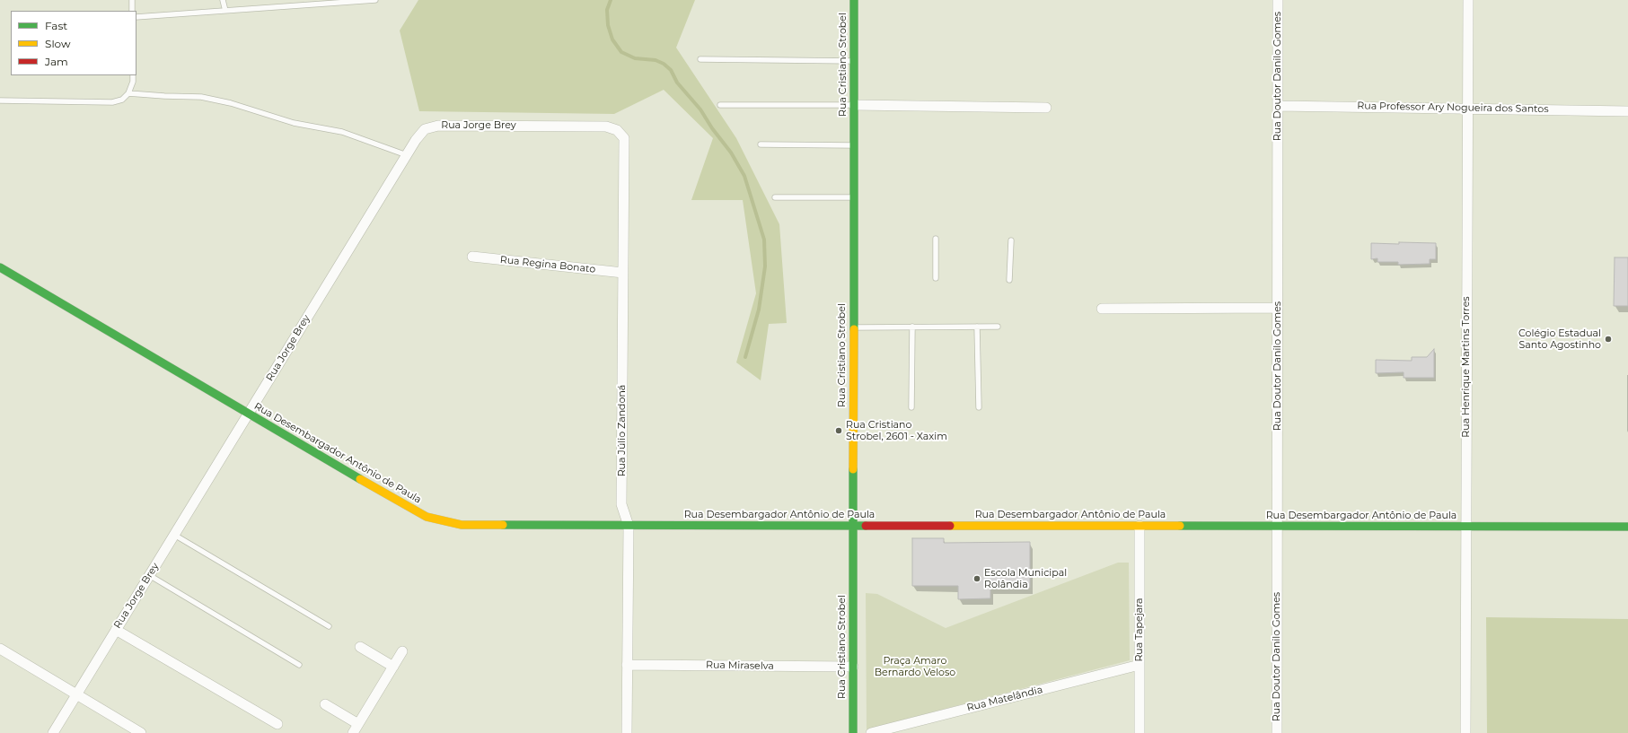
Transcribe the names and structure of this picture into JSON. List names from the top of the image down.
{
  "streets": {
    "main road": ["Rua Cristiano Strobel", "Rua Desembargador Antônio de Paula"],
    "street": [
      "Rua Doutor Danilo Gomes",
      "Rua Professor Ary Nogueira dos Santos",
      "Rua Jorge Brey",
      "Rua Regina Bonato",
      "Rua Henrique Martins Torres",
      "Rua Júlio Zandoná",
      "Rua Tapejara",
      "Rua Miraselva",
      "Rua Matelândia"
    ]
  },
  "crossings": [
    ["Rua Cristiano Strobel", "Rua Desembargador Antônio de Paula"],
    ["Rua Cristiano Strobel", "Rua Miraselva"],
    ["Rua Doutor Danilo Gomes", "Rua Professor Ary Nogueira dos Santos"],
    ["Rua Doutor Danilo Gomes", "Rua Desembargador Antônio de Paula"],
    ["Rua Professor Ary Nogueira dos Santos", "Rua Henrique Martins Torres"],
    ["Rua Jorge Brey", "Rua Júlio Zandoná"],
    ["Rua Jorge Brey", "Rua Desembargador Antônio de Paula"],
    ["Rua Regina Bonato", "Rua Júlio Zandoná"],
    ["Rua Henrique Martins Torres", "Rua Desembargador Antônio de Paula"],
    ["Rua Júlio Zandoná", "Rua Desembargador Antônio de Paula"],
    ["Rua Júlio Zandoná", "Rua Miraselva"],
    ["Rua Desembargador Antônio de Paula", "Rua Tapejara"],
    ["Rua Tapejara", "Rua Matelândia"]
  ],
  "parks": ["Praça Amaro Bernardo Veloso"],
  "places": ["Colégio Estadual Santo Agostinho", "Rua Cristiano Strobel, 2601 - Xaxim", "Escola Municipal Rolândia"],
  "legend": ["Fast", "Slow", "Jam"]
}
